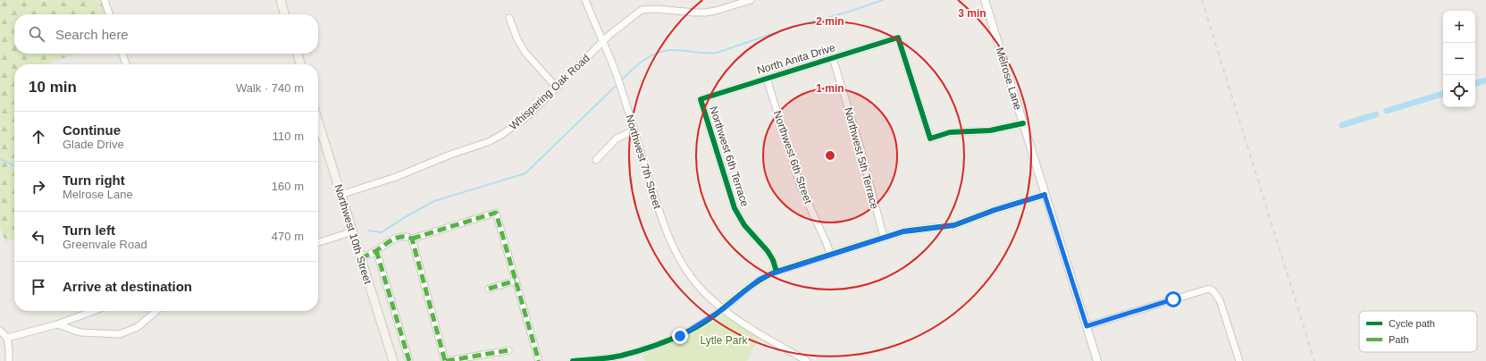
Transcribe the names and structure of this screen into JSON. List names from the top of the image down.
{
  "streets": {
    "main road": ["Northwest 10th Street"],
    "street": [
      "North Anita Drive",
      "Melrose Lane",
      "Whispering Oak Road",
      "Northwest 6th Terrace",
      "Northwest 6th Street",
      "Northwest 5th Terrace",
      "Northwest 7th Street"
    ]
  },
  "crossings": [
    ["North Anita Drive", "Melrose Lane"],
    ["North Anita Drive", "Northwest 6th Terrace"],
    ["North Anita Drive", "Northwest 6th Street"],
    ["North Anita Drive", "Northwest 5th Terrace"],
    ["Whispering Oak Road", "Northwest 7th Street"],
    ["Whispering Oak Road", "Northwest 10th Street"]
  ],
  "parks": ["Lytle Park"],
  "legend": ["Cycle path", "Path"],
  "page": {
    "map_buttons": ["+", "−"],
    "search": "Search here",
    "heading": ["10 min", "Walk · 740 m"],
    "list": [
      ["Continue", "Glade Drive", "110 m"],
      ["Turn right", "Melrose Lane", "160 m"],
      ["Turn left", "Greenvale Road", "470 m"],
      "Arrive at destination"
    ]
  },
  "rings": ["3 min", "2 min", "1 min"]
}
